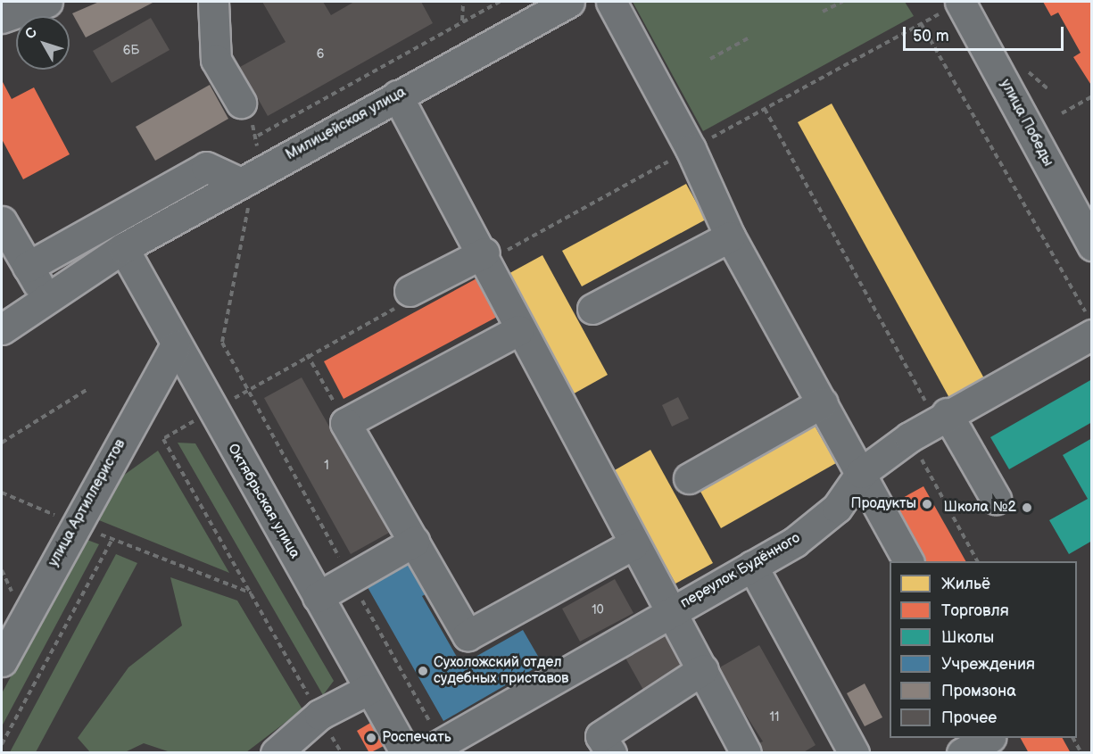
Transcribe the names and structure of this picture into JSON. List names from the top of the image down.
{
  "streets": {
    "street": [
      "улица Победы",
      "Милицейская улица",
      "Октябрьская улица",
      "улица Артиллеристов",
      "переулок Будённого"
    ]
  },
  "crossings": [
    ["Милицейская улица", "Октябрьская улица"],
    ["Октябрьская улица", "улица Артиллеристов"]
  ],
  "places": [
    "Продукты",
    "Школа №2",
    "Сухоложский отдел судебных приставов",
    "Роспечать"
  ],
  "house_numbers": [
    "6Б",
    "6",
    "1",
    "10",
    "11"
  ],
  "legend": [
    "Жильё",
    "Торговля",
    "Школы",
    "Учреждения",
    "Промзона",
    "Прочее"
  ],
  "scale_bar": "50 m",
  "north": "top left"
}
